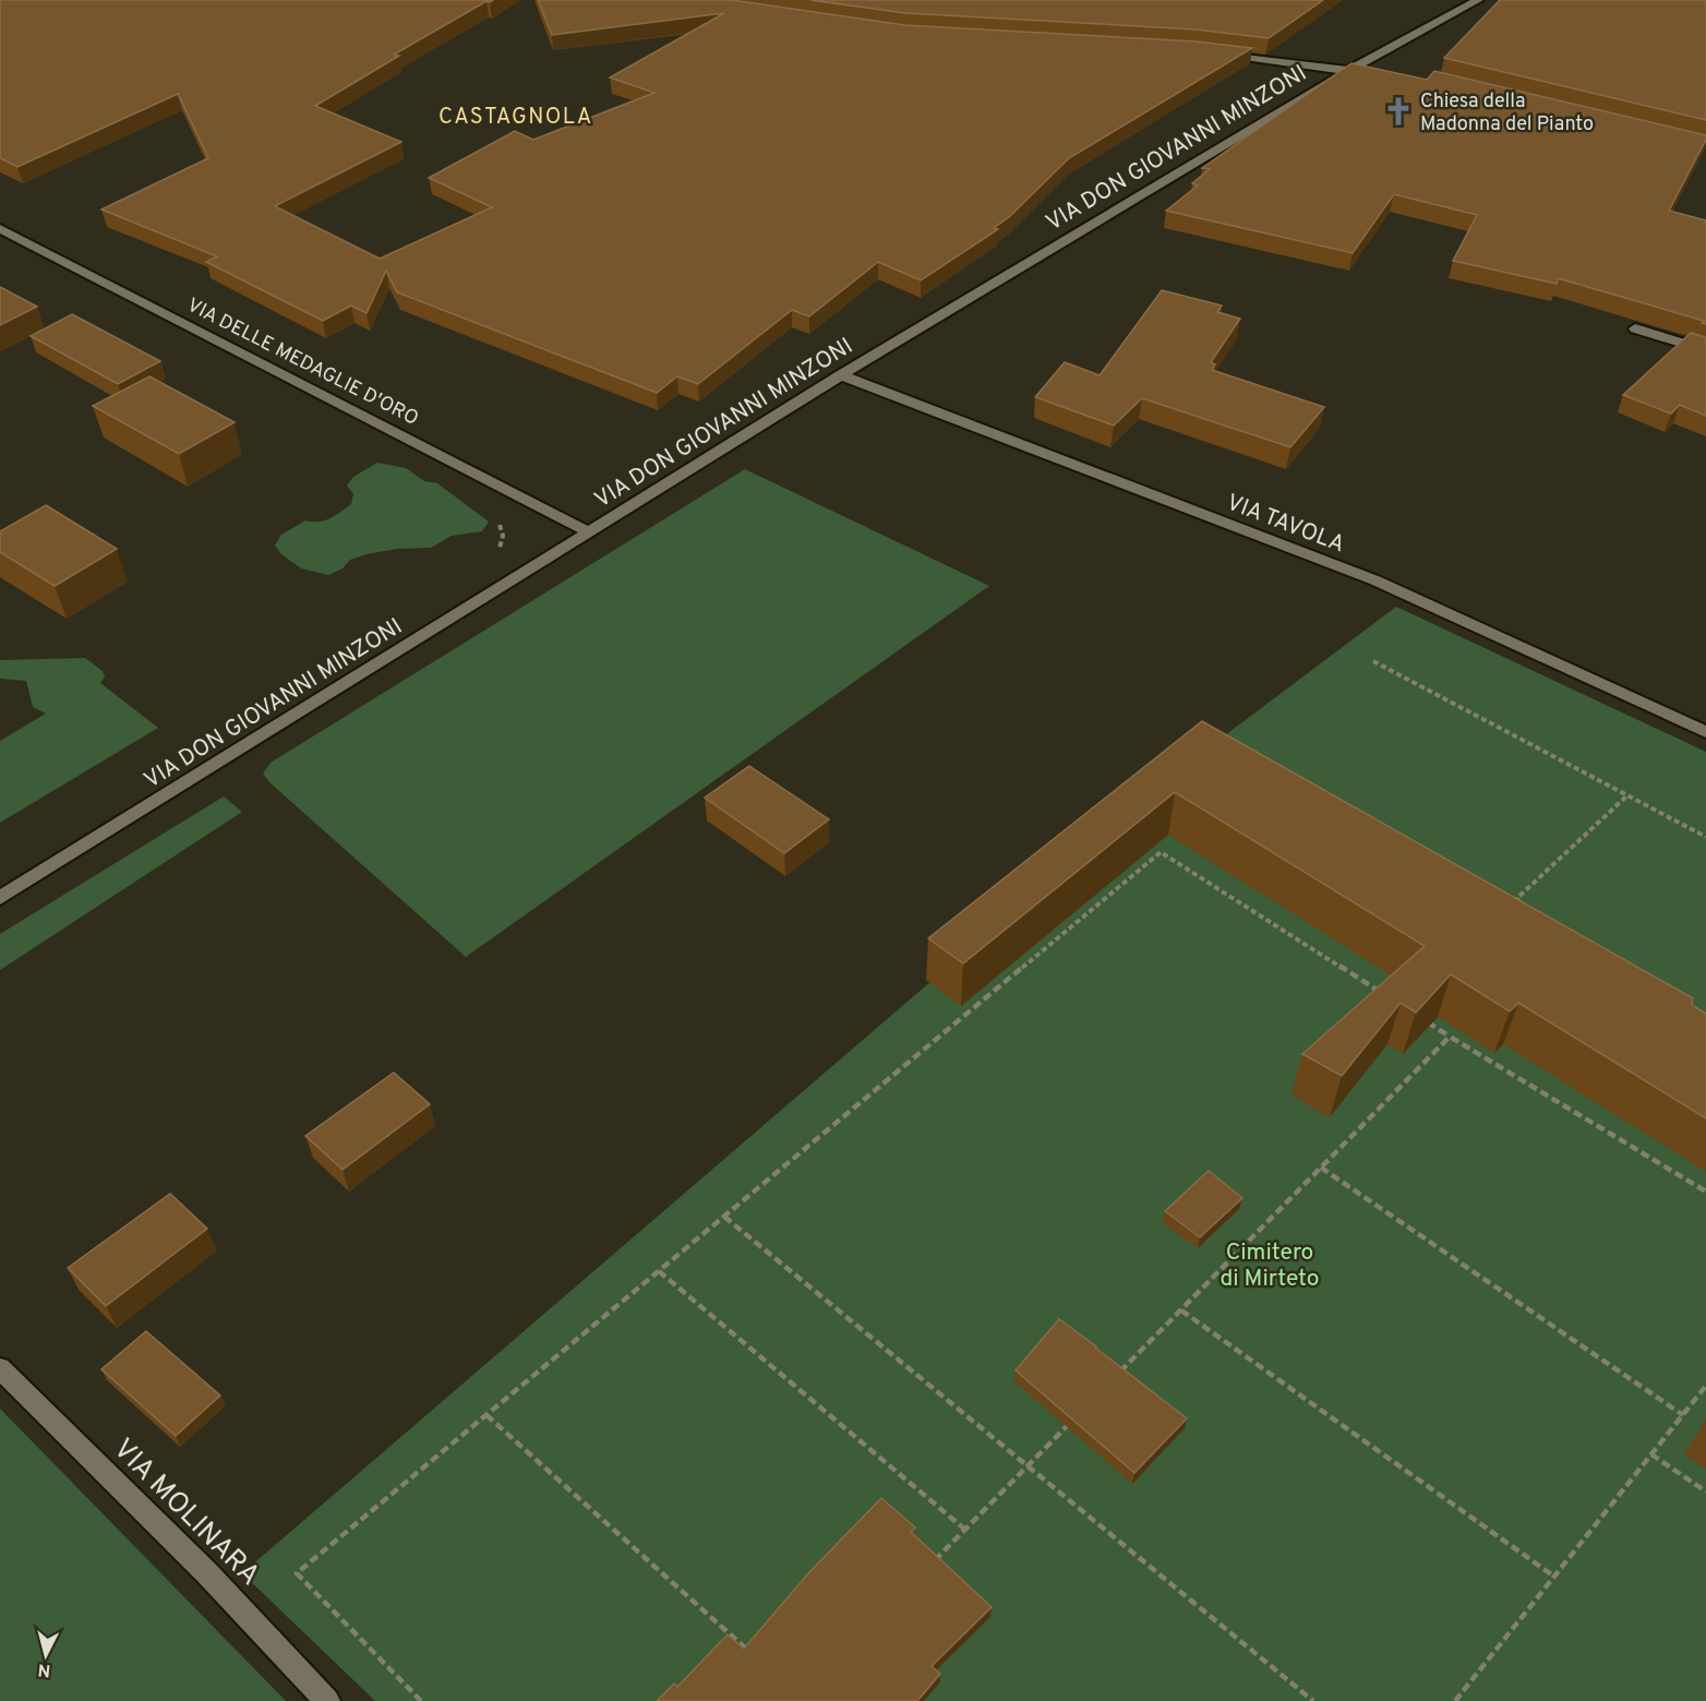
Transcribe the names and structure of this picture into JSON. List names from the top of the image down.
{
  "streets": {
    "street": [
      "VIA DON GIOVANNI MINZONI",
      "VIA DELLE MEDAGLIE D'ORO",
      "VIA TAVOLA",
      "VIA MOLINARA"
    ]
  },
  "crossings": [
    ["VIA DON GIOVANNI MINZONI", "VIA DELLE MEDAGLIE D'ORO"],
    ["VIA DON GIOVANNI MINZONI", "VIA TAVOLA"]
  ],
  "districts": ["CASTAGNOLA"],
  "parks": ["Cimitero di Mirteto"],
  "places": {
    "church": ["Chiesa della Madonna del Pianto"]
  },
  "north": "bottom"
}
